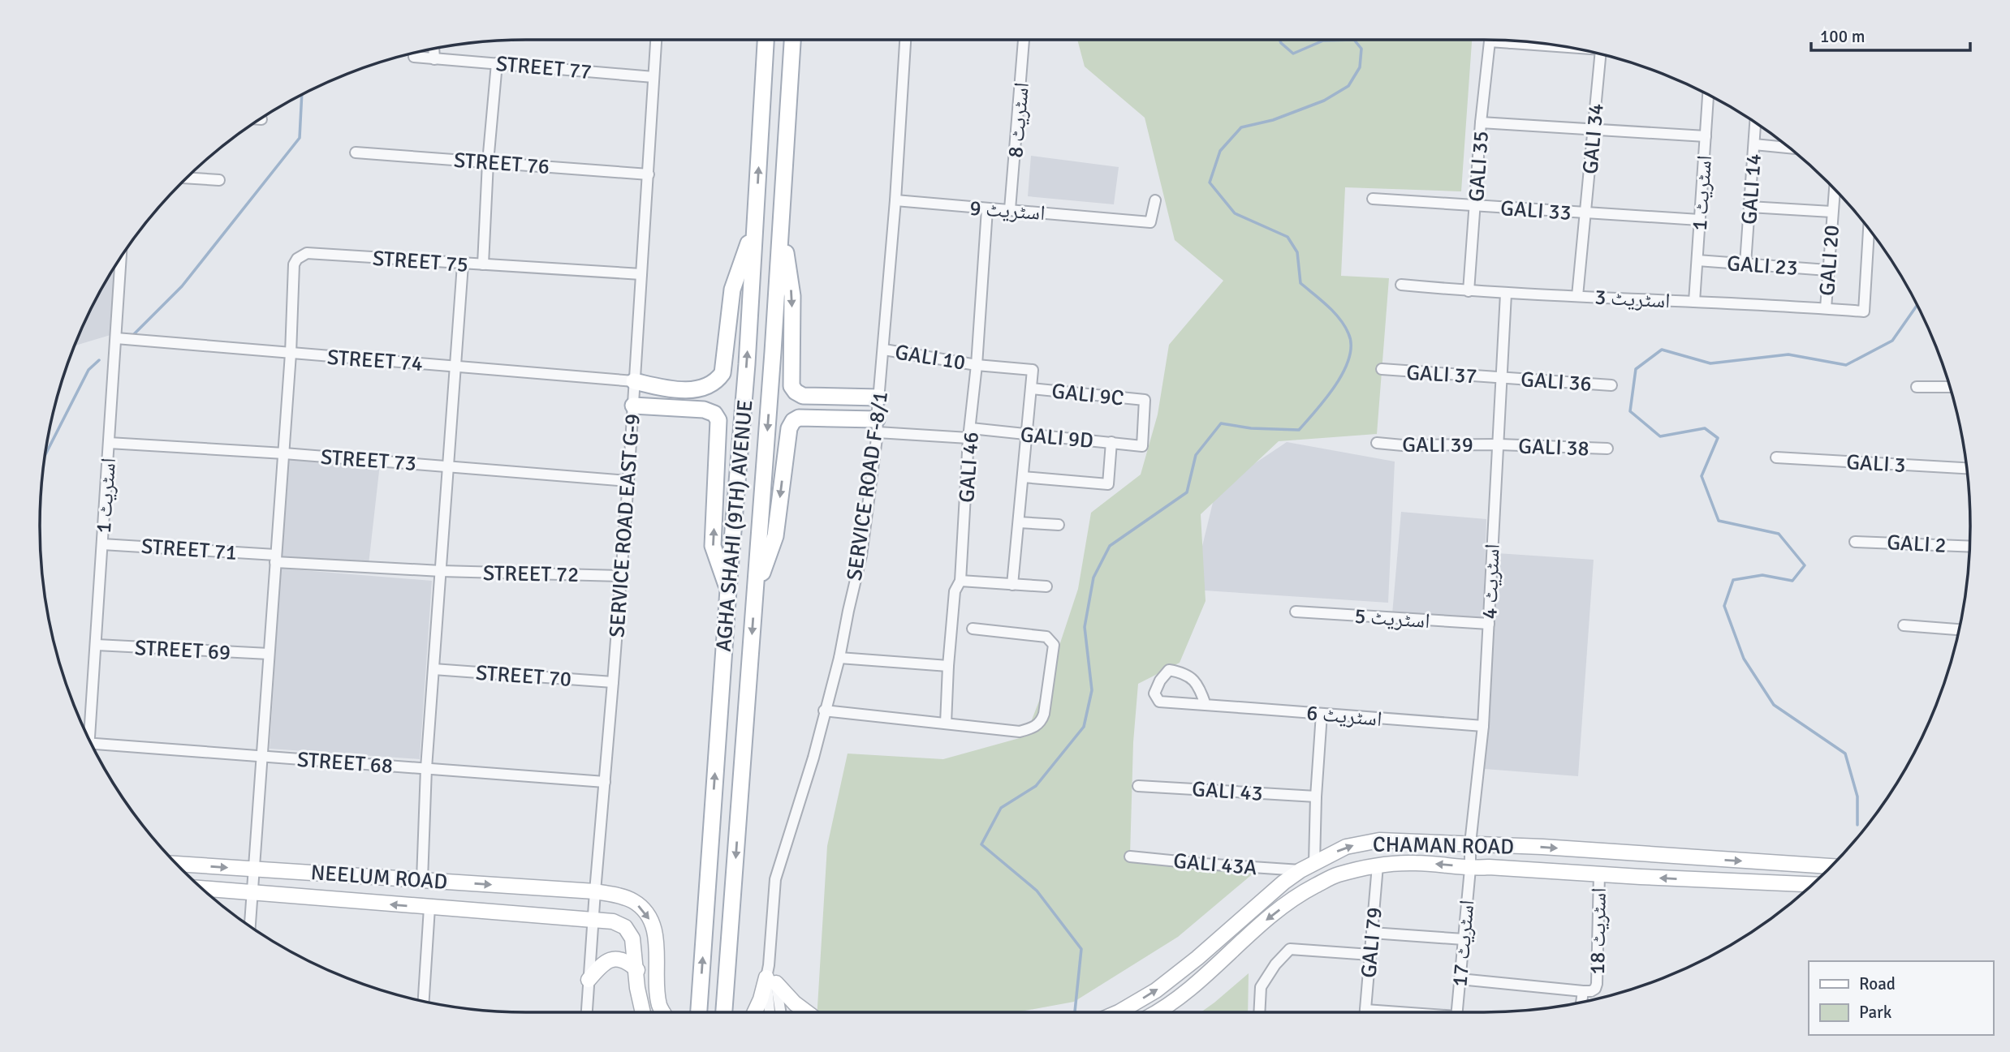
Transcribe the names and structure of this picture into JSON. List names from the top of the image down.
{
  "streets": {
    "main road": ["AGHA SHAHI (9TH) AVENUE"],
    "street": [
      "STREET 77",
      "اسٹریٹ 8",
      "GALI 34",
      "STREET 76",
      "GALI 35",
      "GALI 14",
      "اسٹریٹ 1",
      "اسٹریٹ 9",
      "GALI 33",
      "GALI 20",
      "STREET 75",
      "GALI 23",
      "اسٹریٹ 3",
      "GALI 10",
      "STREET 74",
      "GALI 37",
      "GALI 36",
      "GALI 9C",
      "GALI 9D",
      "GALI 39",
      "GALI 38",
      "STREET 73",
      "GALI 3",
      "GALI 46",
      "SERVICE ROAD F-8/1",
      "SERVICE ROAD EAST G-9",
      "GALI 2",
      "STREET 71",
      "STREET 72",
      "اسٹریٹ 4",
      "اسٹریٹ 5",
      "STREET 69",
      "STREET 70",
      "اسٹریٹ 6",
      "STREET 68",
      "GALI 43",
      "CHAMAN ROAD",
      "GALI 43A",
      "NEELUM ROAD",
      "اسٹریٹ 18",
      "GALI 79",
      "اسٹریٹ 17"
    ]
  },
  "crossings": [
    ["STREET 77", "SERVICE ROAD EAST G-9"],
    ["اسٹریٹ 8", "اسٹریٹ 9"],
    ["GALI 34", "GALI 33"],
    ["GALI 34", "اسٹریٹ 3"],
    ["STREET 76", "SERVICE ROAD EAST G-9"],
    ["GALI 35", "GALI 33"],
    ["GALI 35", "اسٹریٹ 3"],
    ["GALI 14", "GALI 23"],
    ["اسٹریٹ 1", "GALI 33"],
    ["اسٹریٹ 1", "GALI 23"],
    ["اسٹریٹ 1", "اسٹریٹ 3"],
    ["اسٹریٹ 1", "STREET 74"],
    ["اسٹریٹ 1", "STREET 73"],
    ["اسٹریٹ 1", "STREET 71"],
    ["اسٹریٹ 1", "STREET 69"],
    ["اسٹریٹ 9", "GALI 46"],
    ["اسٹریٹ 9", "SERVICE ROAD F-8/1"],
    ["GALI 20", "GALI 23"],
    ["GALI 20", "اسٹریٹ 3"],
    ["STREET 75", "STREET 74"],
    ["STREET 75", "STREET 73"],
    ["STREET 75", "SERVICE ROAD EAST G-9"],
    ["STREET 75", "STREET 71"],
    ["STREET 75", "STREET 69"],
    ["STREET 75", "STREET 68"],
    ["STREET 75", "NEELUM ROAD"],
    ["اسٹریٹ 3", "اسٹریٹ 4"],
    ["GALI 10", "GALI 9C"],
    ["GALI 10", "GALI 46"],
    ["GALI 10", "SERVICE ROAD F-8/1"],
    ["STREET 74", "SERVICE ROAD EAST G-9"],
    ["GALI 37", "GALI 36"],
    ["GALI 37", "اسٹریٹ 4"],
    ["GALI 36", "اسٹریٹ 4"],
    ["GALI 9C", "GALI 9D"],
    ["GALI 9D", "GALI 46"],
    ["GALI 9D", "SERVICE ROAD F-8/1"],
    ["GALI 39", "GALI 38"],
    ["GALI 39", "اسٹریٹ 4"],
    ["GALI 38", "اسٹریٹ 4"],
    ["STREET 73", "SERVICE ROAD EAST G-9"],
    ["SERVICE ROAD EAST G-9", "STREET 72"],
    ["SERVICE ROAD EAST G-9", "STREET 70"],
    ["SERVICE ROAD EAST G-9", "STREET 68"],
    ["SERVICE ROAD EAST G-9", "NEELUM ROAD"],
    ["STREET 71", "STREET 72"],
    ["اسٹریٹ 4", "اسٹریٹ 5"],
    ["اسٹریٹ 4", "اسٹریٹ 6"],
    ["اسٹریٹ 4", "CHAMAN ROAD"],
    ["اسٹریٹ 4", "اسٹریٹ 17"],
    ["CHAMAN ROAD", "GALI 43A"],
    ["CHAMAN ROAD", "اسٹریٹ 18"],
    ["CHAMAN ROAD", "GALI 79"],
    ["CHAMAN ROAD", "اسٹریٹ 17"],
    ["اسٹریٹ 18", "اسٹریٹ 17"]
  ],
  "legend": ["Road", "Park"],
  "scale_bar": "100 m"
}
